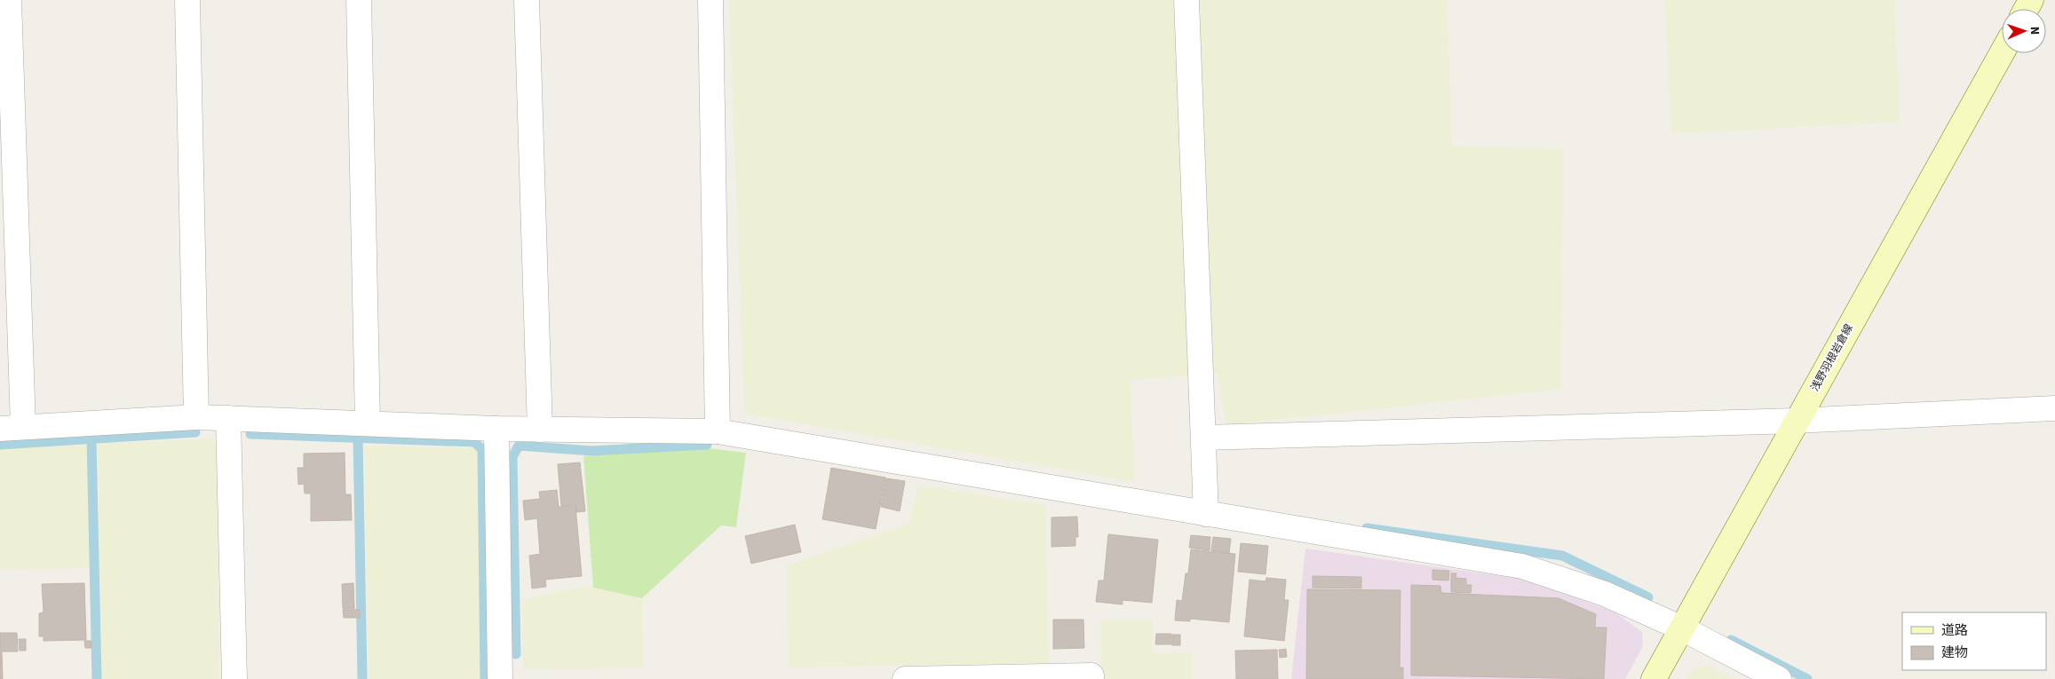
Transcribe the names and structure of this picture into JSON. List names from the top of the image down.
{
  "streets": {
    "main road": ["浅野羽根岩倉線"]
  },
  "legend": ["道路", "建物"],
  "north": "right"
}
